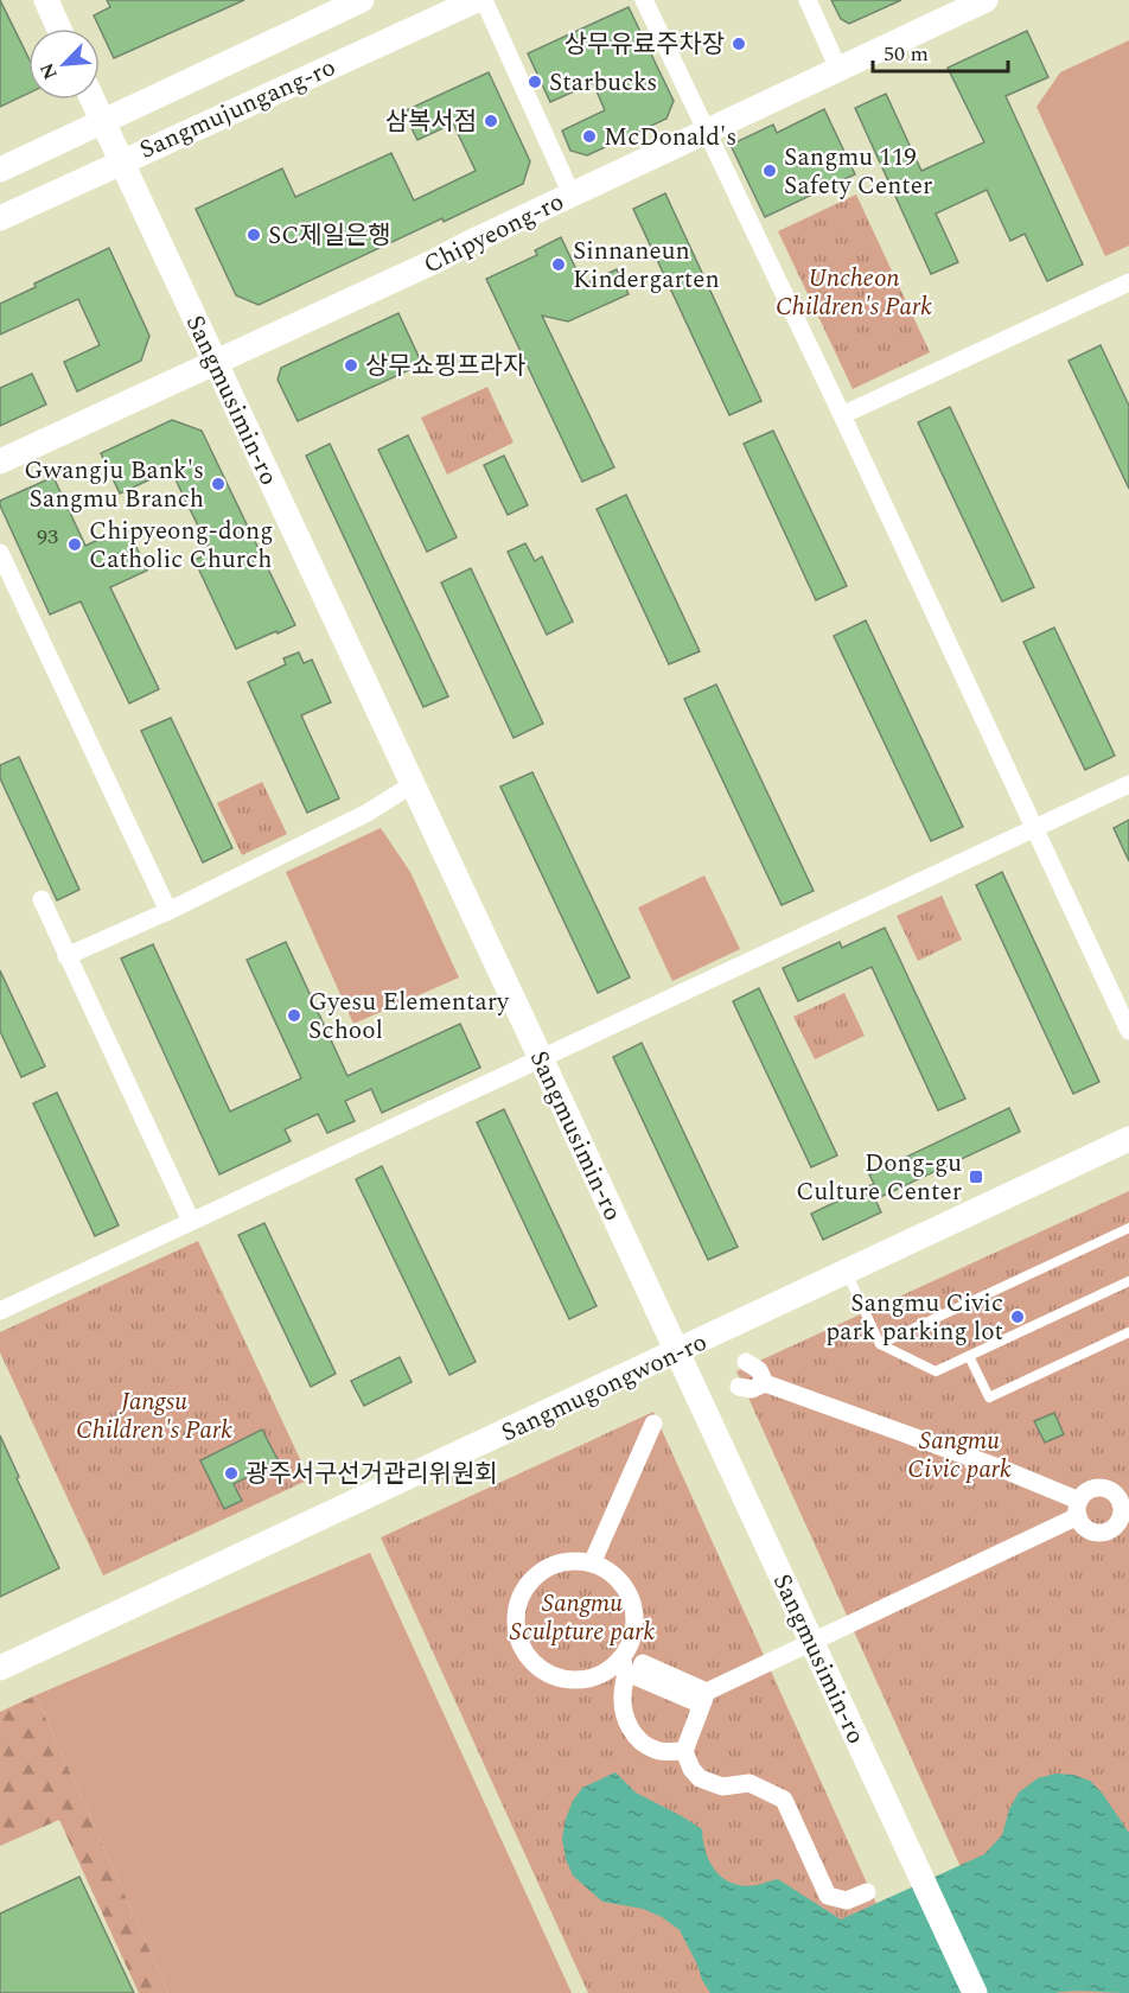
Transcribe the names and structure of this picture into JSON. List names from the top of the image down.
{
  "streets": {
    "street": [
      "Sangmujungang-ro",
      "Chipyeong-ro",
      "Sangmusimin-ro",
      "Sangmugongwon-ro"
    ]
  },
  "crossings": [
    ["Sangmujungang-ro", "Sangmusimin-ro"],
    ["Chipyeong-ro", "Sangmusimin-ro"],
    ["Sangmusimin-ro", "Sangmugongwon-ro"]
  ],
  "parks": [
    "Uncheon Children's Park",
    "Jangsu Children's Park",
    "Sangmu Civic park",
    "Sangmu Sculpture park"
  ],
  "places": {
    "other": [
      "상무유료주차장",
      "Starbucks",
      "삼복서점",
      "McDonald's",
      "Sangmu 119 Safety Center",
      "SC제일은행",
      "Sinnaneun Kindergarten",
      "상무쇼핑프라자",
      "Gwangju Bank's Sangmu Branch",
      "Chipyeong-dong Catholic Church",
      "Gyesu Elementary School",
      "Sangmu Civic park parking lot",
      "광주서구선거관리위원회"
    ],
    "transit": ["Dong-gu Culture Center"]
  },
  "house_numbers": ["93"],
  "scale_bar": "50 m",
  "north": "bottom left"
}
